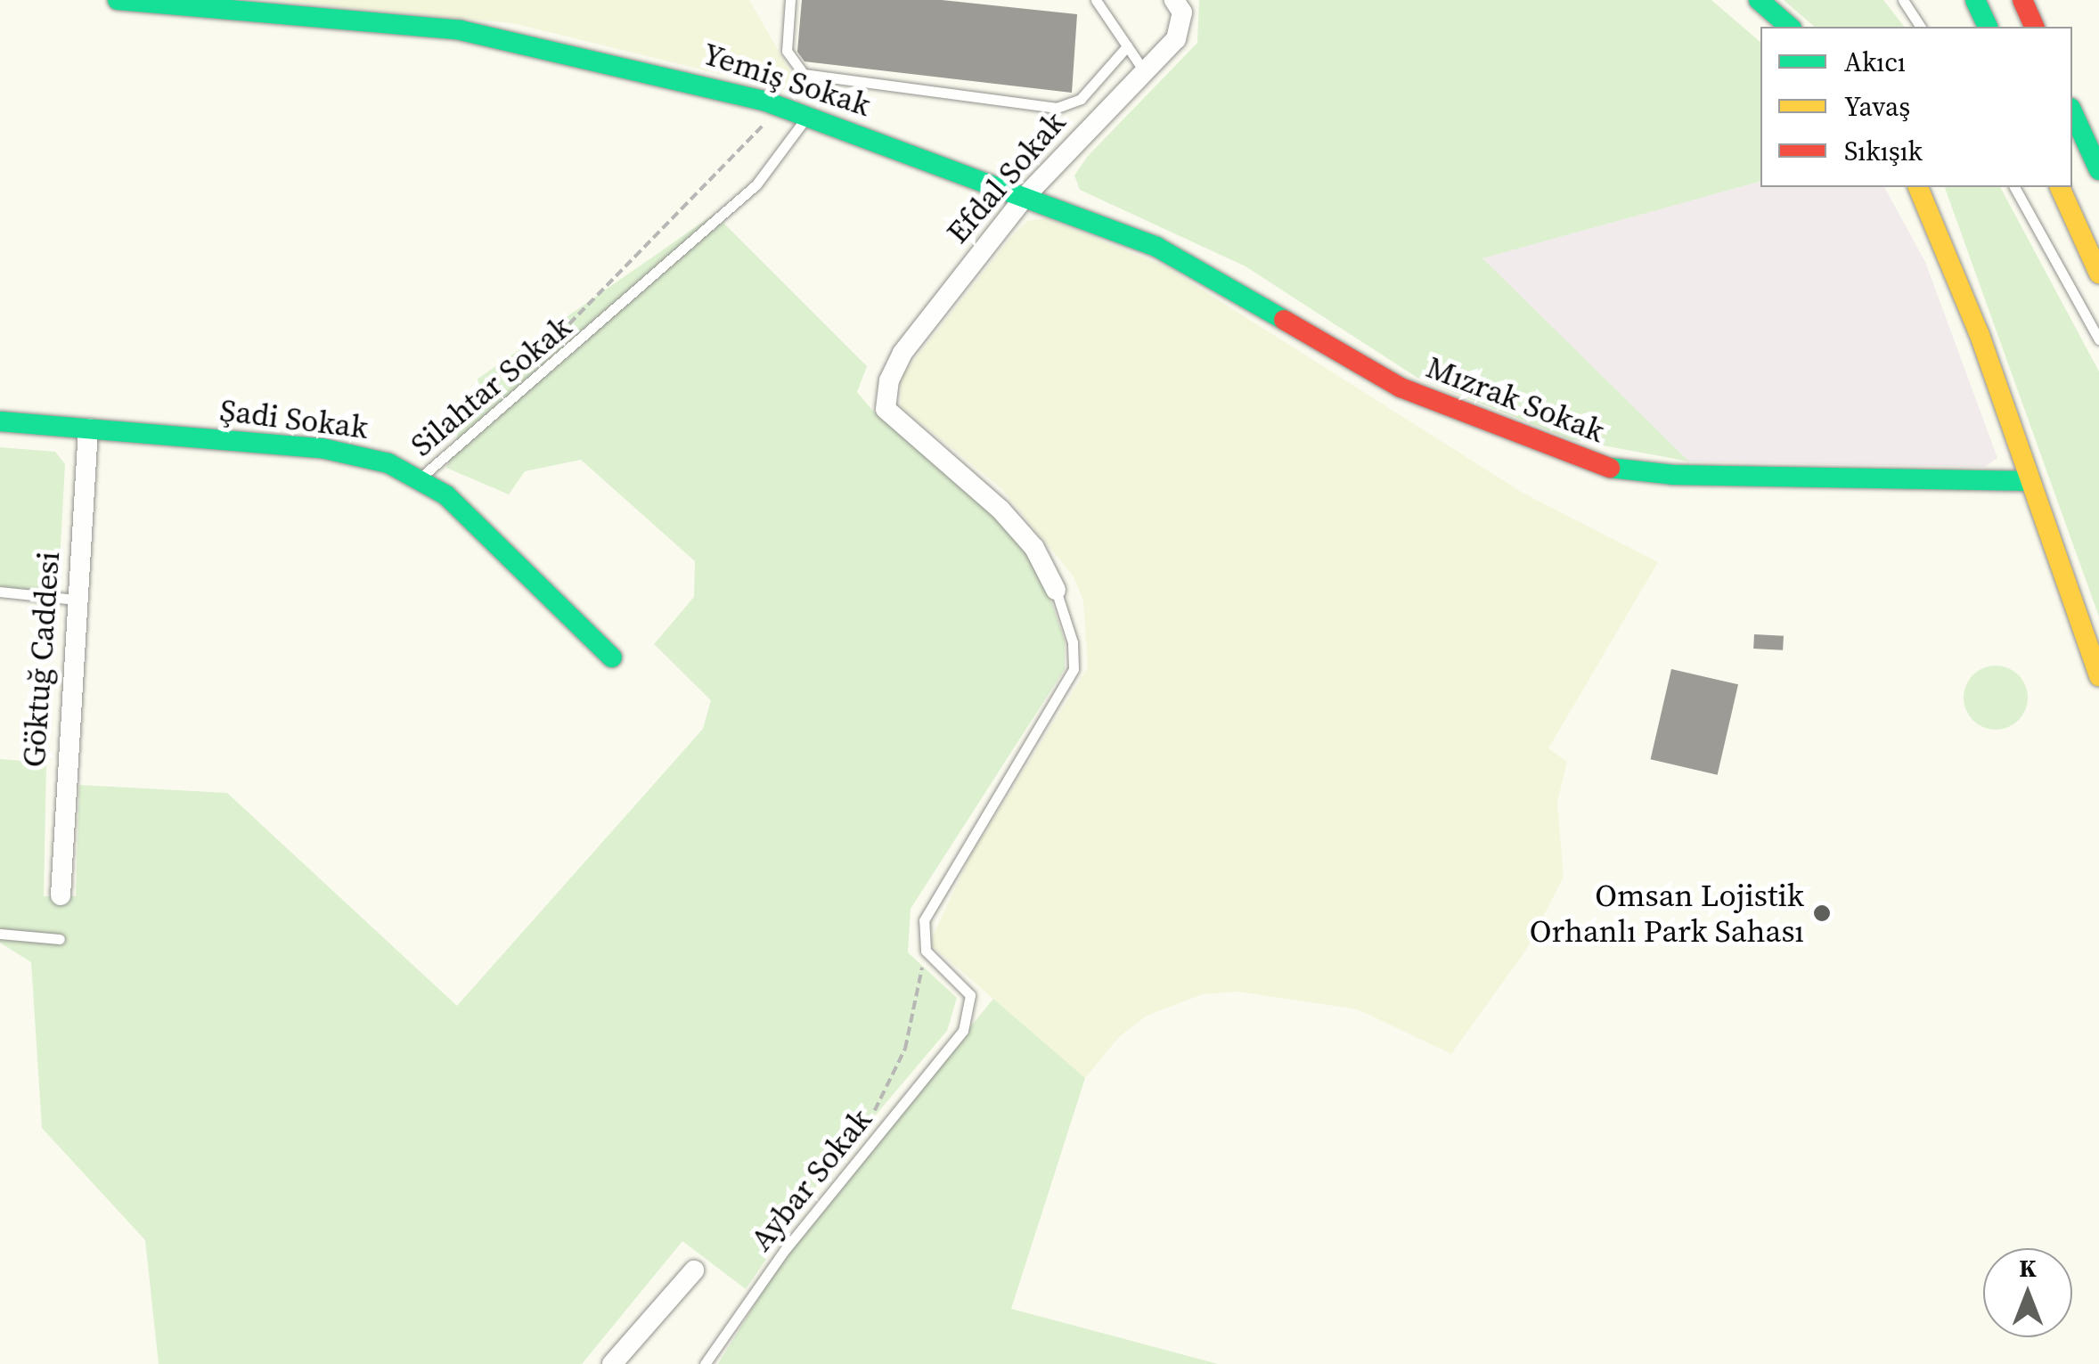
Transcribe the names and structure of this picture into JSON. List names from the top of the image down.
{
  "streets": {
    "main road": ["Yemiş Sokak", "Mızrak Sokak", "Şadi Sokak"],
    "street": ["Efdal Sokak", "Göktuğ Caddesi"],
    "lane": ["Silahtar Sokak", "Aybar Sokak"]
  },
  "crossings": [
    ["Yemiş Sokak", "Efdal Sokak"],
    ["Yemiş Sokak", "Silahtar Sokak"],
    ["Yemiş Sokak", "Mızrak Sokak"],
    ["Efdal Sokak", "Mızrak Sokak"],
    ["Silahtar Sokak", "Şadi Sokak"],
    ["Şadi Sokak", "Göktuğ Caddesi"]
  ],
  "places": ["Omsan Lojistik Orhanlı Park Sahası"],
  "legend": ["Akıcı", "Yavaş", "Sıkışık"],
  "north": "top"
}
